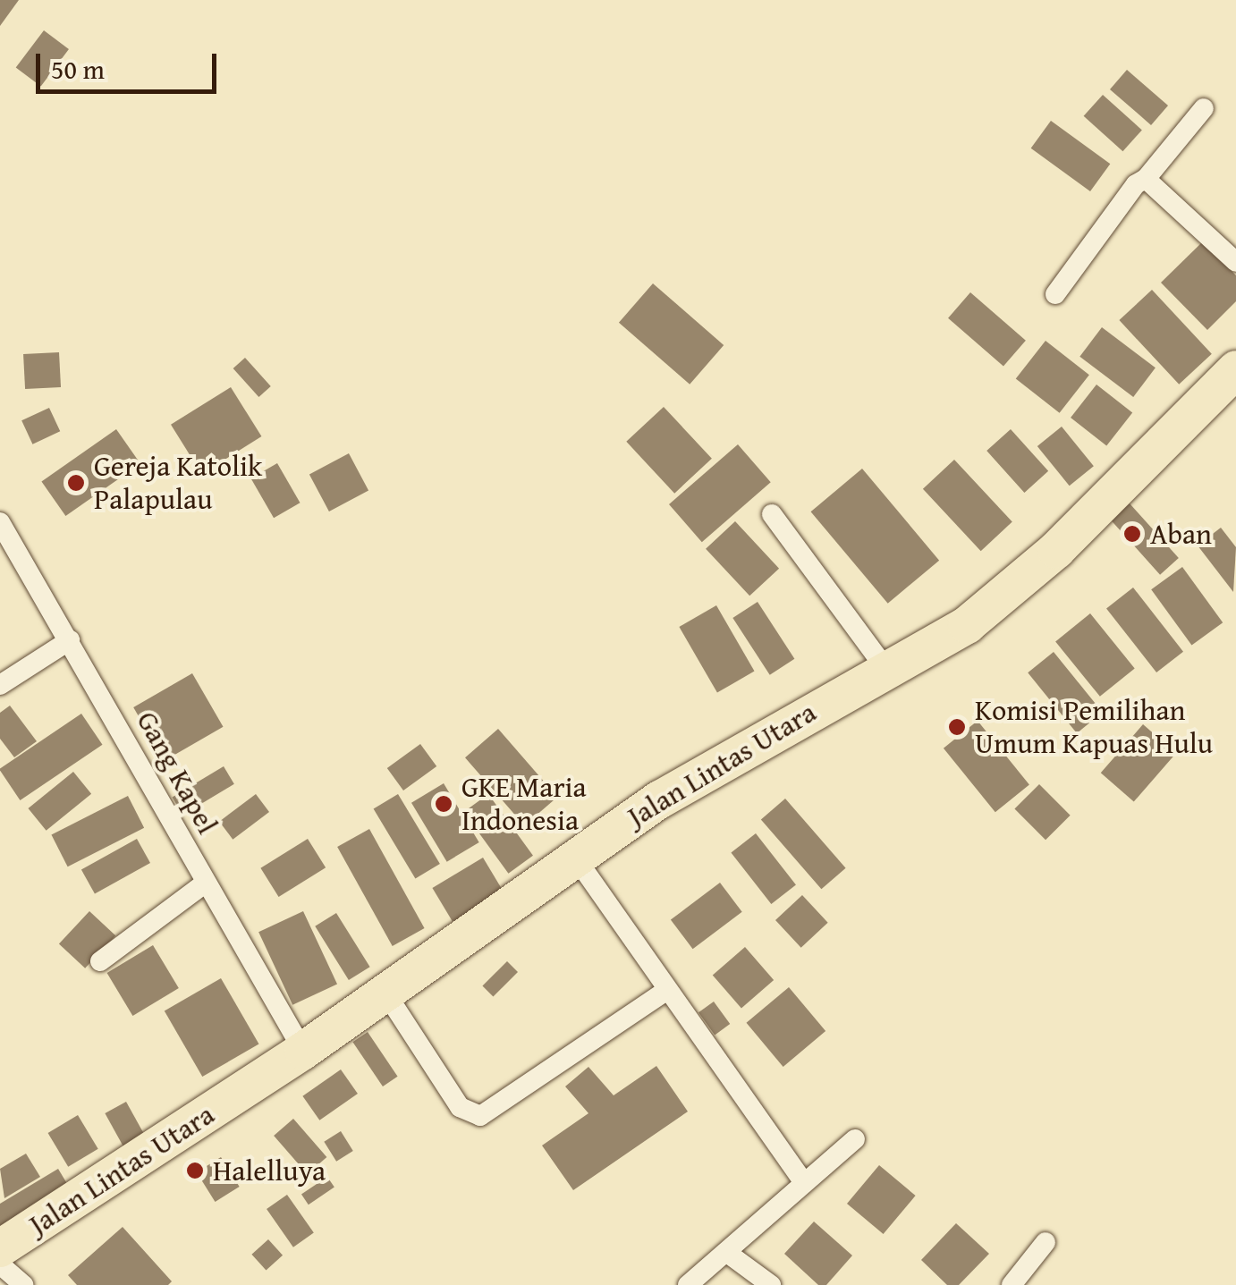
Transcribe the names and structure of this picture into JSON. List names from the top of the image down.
{
  "streets": {
    "highway": ["Jalan Lintas Utara"],
    "street": ["Gang Kapel"]
  },
  "crossings": [
    ["Jalan Lintas Utara", "Gang Kapel"]
  ],
  "places": [
    "Gereja Katolik Palapulau",
    "Aban",
    "Komisi Pemilihan Umum Kapuas Hulu",
    "GKE Maria Indonesia",
    "Halelluya"
  ],
  "scale_bar": "50 m"
}
